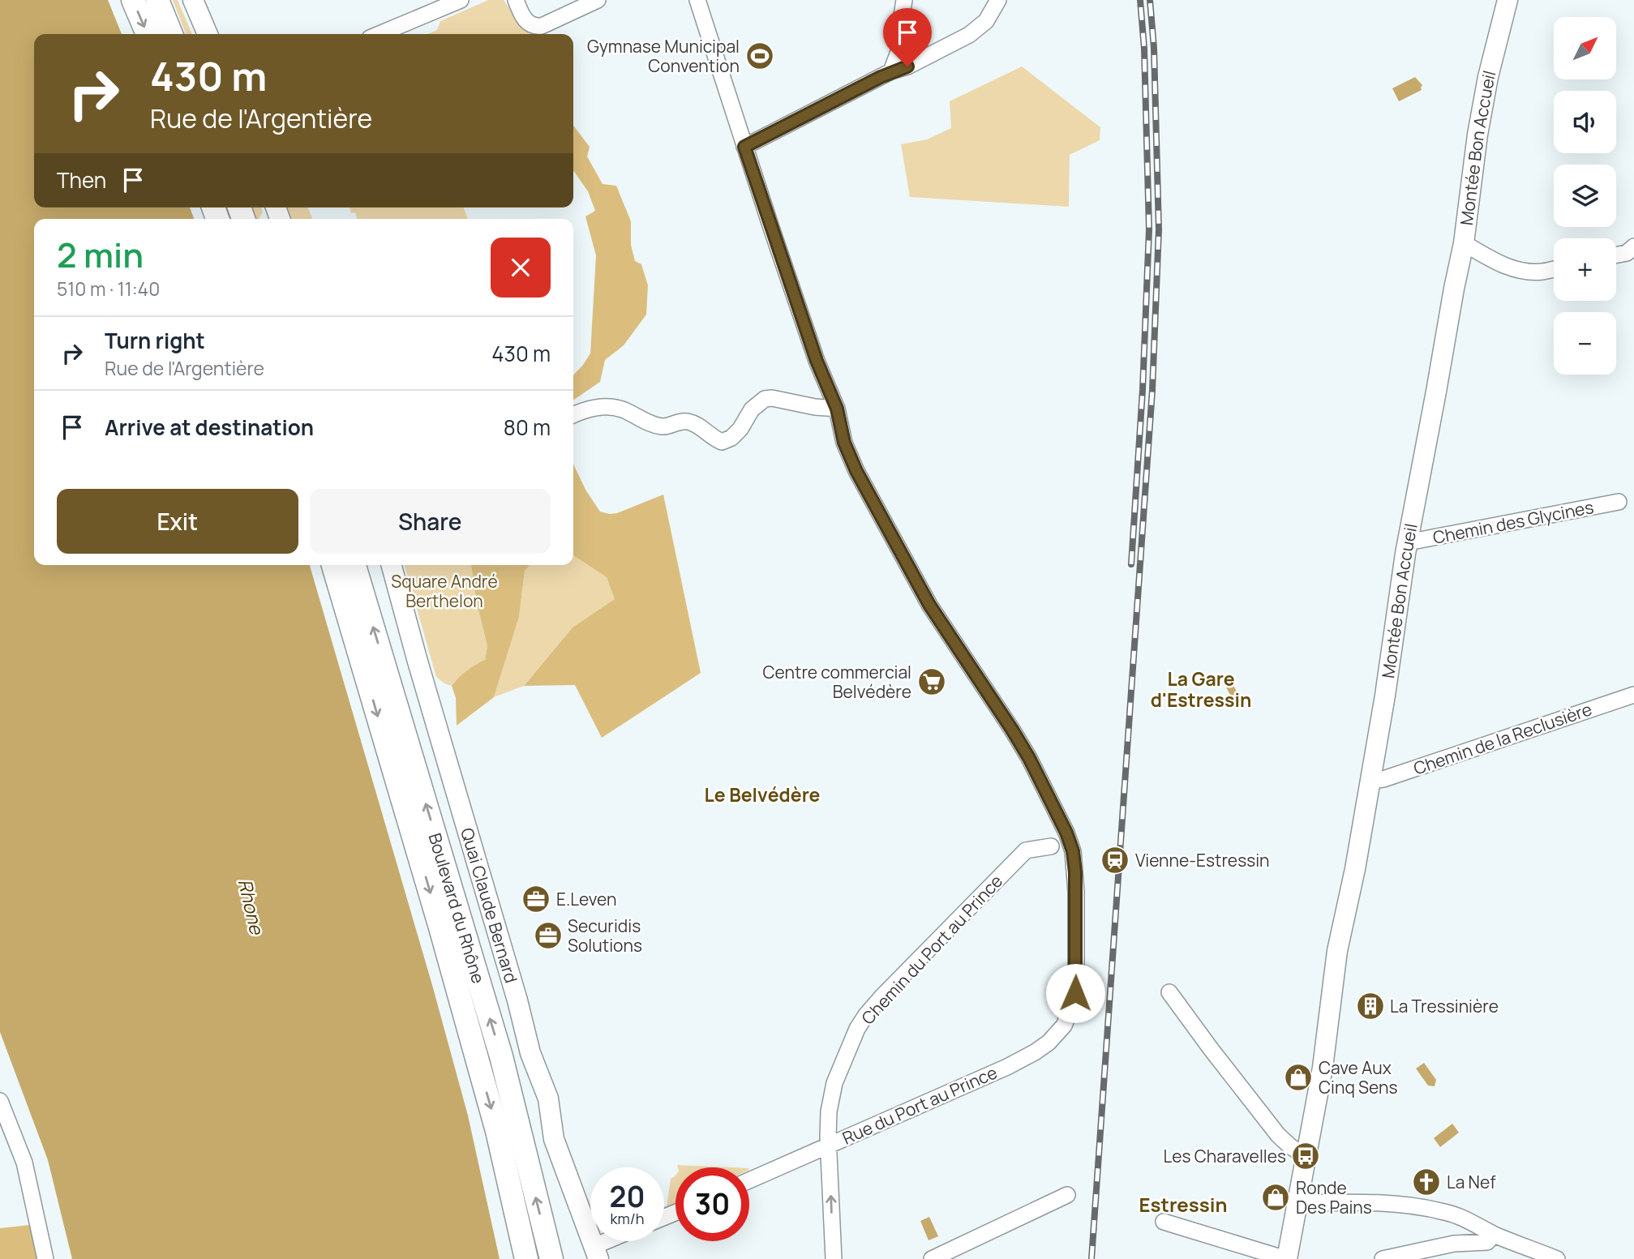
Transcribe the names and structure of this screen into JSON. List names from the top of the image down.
{
  "streets": {
    "highway": ["Boulevard du Rhône"],
    "main road": ["Montée Bon Accueil", "Quai Claude Bernard"],
    "street": [
      "Chemin des Glycines",
      "Chemin de la Reclusière",
      "Chemin du Port au Prince",
      "Rue du Port au Prince"
    ]
  },
  "crossings": [
    ["Montée Bon Accueil", "Chemin des Glycines"],
    ["Montée Bon Accueil", "Chemin de la Reclusière"],
    ["Chemin du Port au Prince", "Rue du Port au Prince"]
  ],
  "districts": ["La Gare d'Estressin", "Le Belvédère", "Estressin"],
  "water": ["Rhone"],
  "parks": ["Square André Berthelon"],
  "places": {
    "sports": ["Gymnase Municipal Convention"],
    "supermarket": ["Centre commercial Belvédère"],
    "station": ["Vienne-Estressin"],
    "office": ["E.Leven", "Securidis Solutions"],
    "building": ["La Tressinière"],
    "shop": ["Cave Aux Cinq Sens", "Ronde Des Pains"],
    "bus stop": ["Les Charavelles"],
    "church": ["La Nef"]
  },
  "north": "top right",
  "page": {
    "map_buttons": ["+", "−"],
    "turn": ["430 m", "Rue de l'Argentière"],
    "then": "Then",
    "heading": ["2 min", "510 m · 11:40"],
    "list": [
      {
        "name": "Turn right",
        "note": "Rue de l'Argentière",
        "value": "430 m"
      },
      {
        "name": "Arrive at destination",
        "value": "80 m"
      }
    ],
    "buttons": ["Exit", "Share"],
    "speed": "20 km/h",
    "limit": "30"
  }
}
